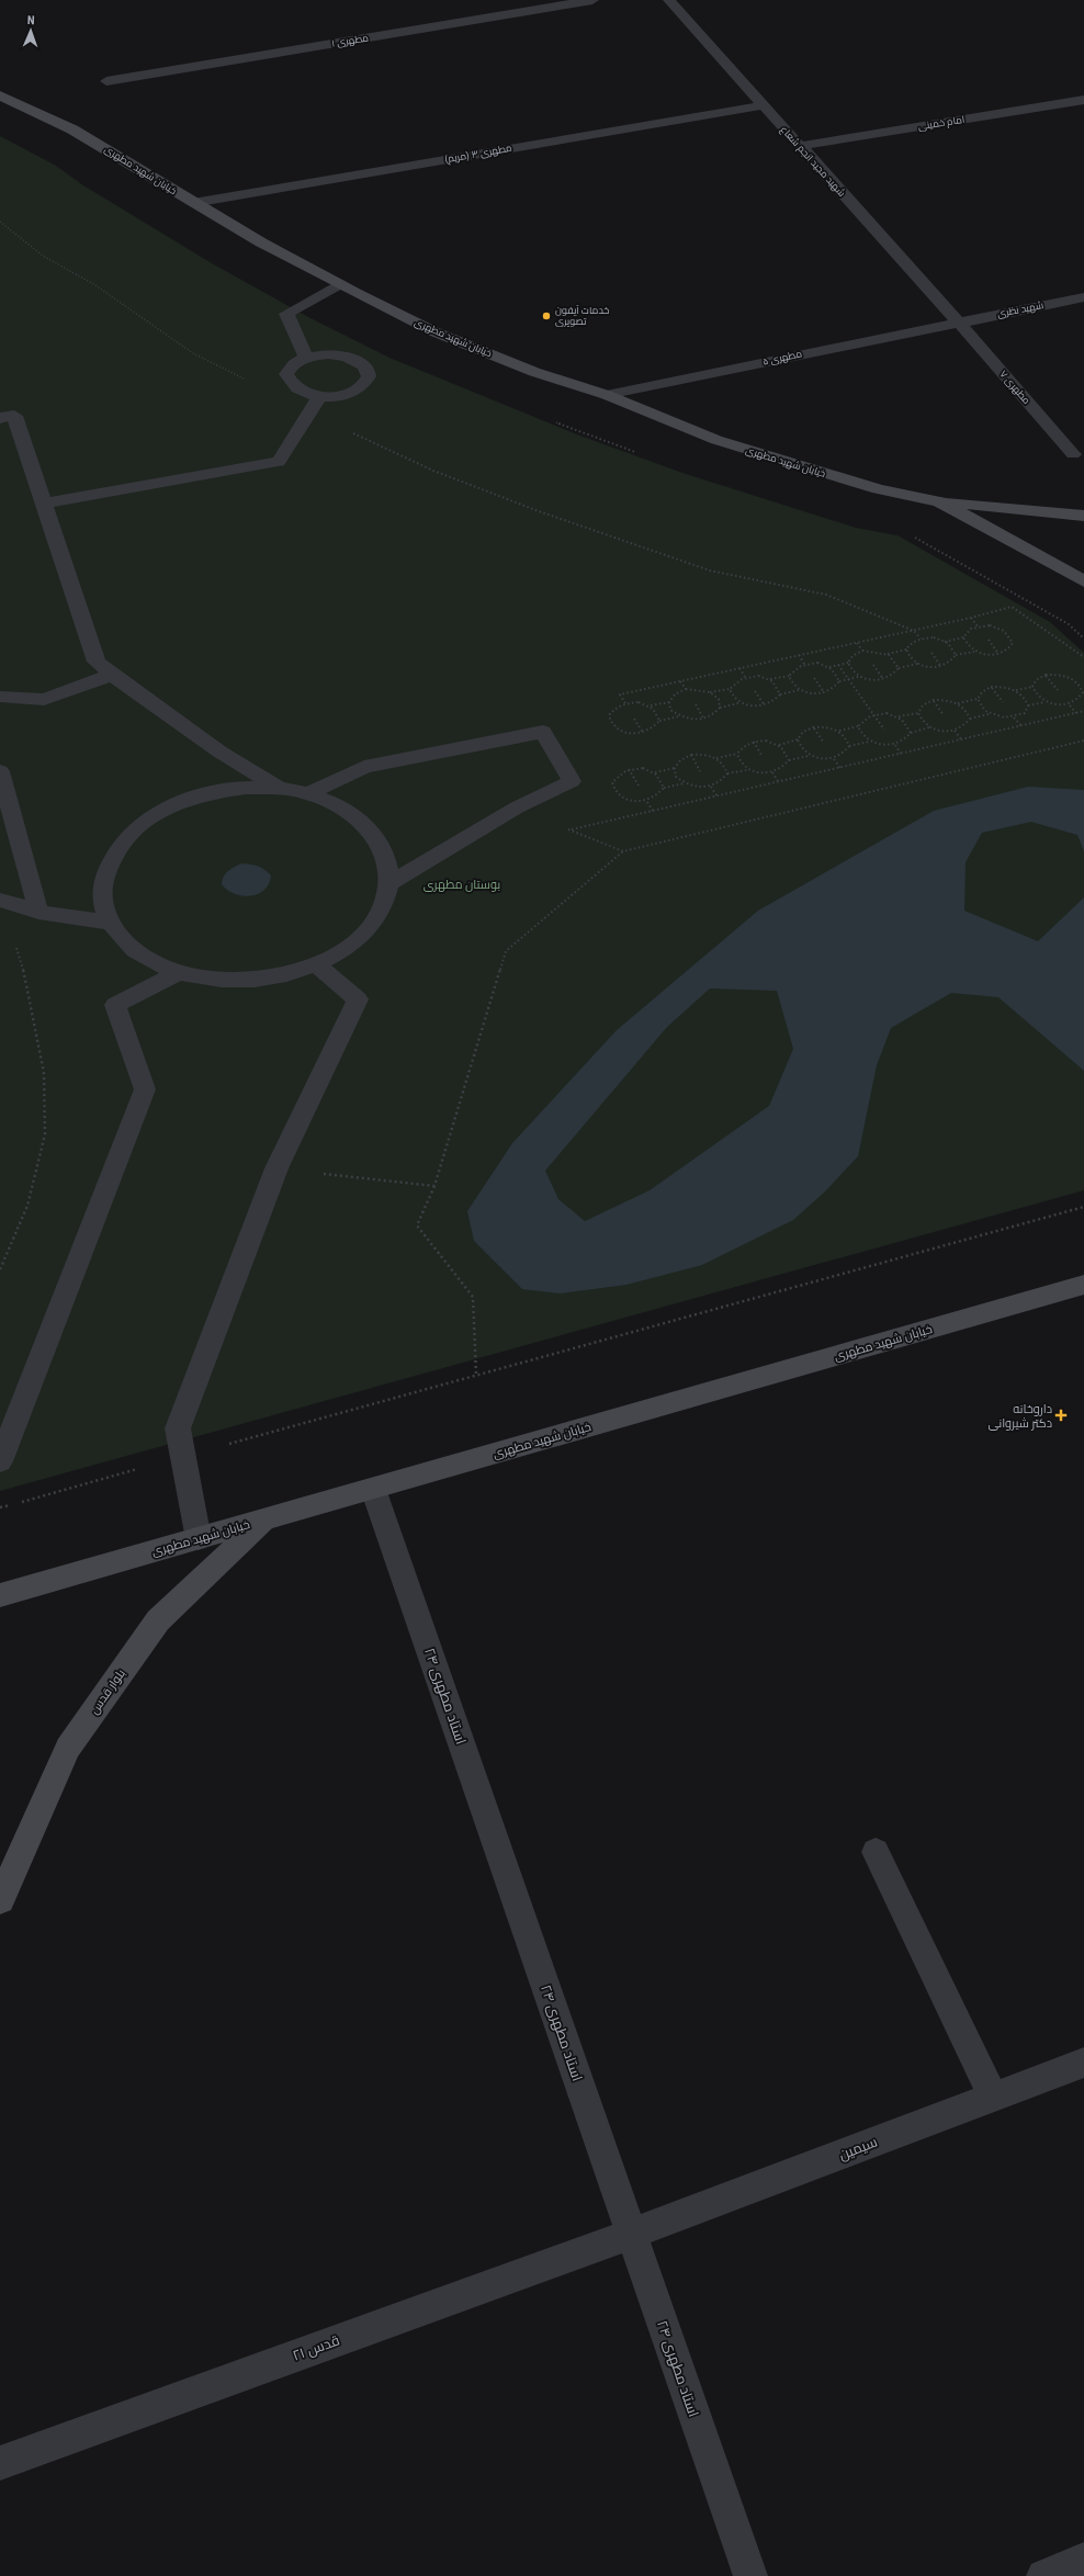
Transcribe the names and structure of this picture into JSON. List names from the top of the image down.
{
  "streets": {
    "main road": ["خیابان شهید مطهری", "بلوار قدس"],
    "street": [
      "مطهری ۱",
      "امام خمینی",
      "مطهری ۳ (مریم)",
      "شهید مجید انجم شعاع",
      "شهید نظری",
      "مطهری ۵",
      "مطهری ۷",
      "استاد مطهری ۲۴",
      "سیمین",
      "قدس ۲۱"
    ]
  },
  "crossings": [
    ["امام خمینی", "شهید مجید انجم شعاع"],
    ["مطهری ۳ (مریم)", "شهید مجید انجم شعاع"],
    ["مطهری ۳ (مریم)", "خیابان شهید مطهری"],
    ["شهید مجید انجم شعاع", "شهید نظری"],
    ["شهید مجید انجم شعاع", "مطهری ۵"],
    ["شهید مجید انجم شعاع", "مطهری ۷"],
    ["خیابان شهید مطهری", "مطهری ۵"],
    ["خیابان شهید مطهری", "بلوار قدس"],
    ["خیابان شهید مطهری", "استاد مطهری ۲۴"],
    ["شهید نظری", "مطهری ۵"],
    ["شهید نظری", "مطهری ۷"],
    ["مطهری ۵", "مطهری ۷"],
    ["استاد مطهری ۲۴", "سیمین"],
    ["استاد مطهری ۲۴", "قدس ۲۱"],
    ["سیمین", "قدس ۲۱"]
  ],
  "parks": ["بوستان مطهری"],
  "places": {
    "other": ["خدمات آیفون تصویری"],
    "health": ["داروخانه دکتر شیروانی"]
  },
  "north": "top"
}
